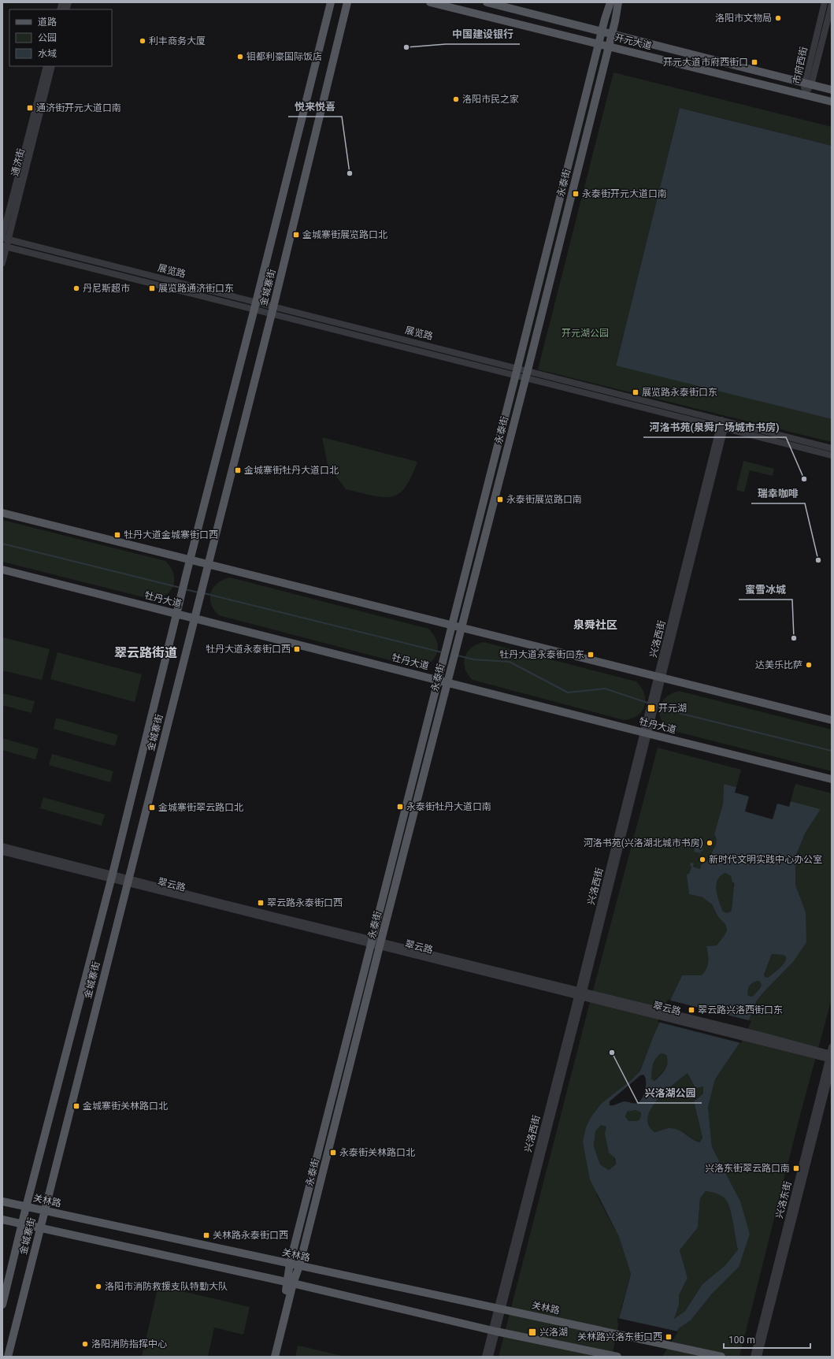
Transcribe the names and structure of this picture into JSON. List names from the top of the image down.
{
  "streets": {
    "main road": [
      "开元大道",
      "永泰街",
      "金城寨街",
      "牡丹大道",
      "关林路"
    ],
    "street": [
      "市府西街",
      "通济街",
      "展览路",
      "兴洛西街",
      "翠云路",
      "兴洛东街"
    ]
  },
  "crossings": [
    ["开元大道", "市府西街"],
    ["开元大道", "永泰街"],
    ["通济街", "展览路"],
    ["永泰街", "展览路"],
    ["永泰街", "牡丹大道"],
    ["永泰街", "翠云路"],
    ["永泰街", "关林路"],
    ["展览路", "金城寨街"],
    ["展览路", "兴洛西街"],
    ["金城寨街", "牡丹大道"],
    ["金城寨街", "翠云路"],
    ["金城寨街", "关林路"],
    ["牡丹大道", "兴洛西街"],
    ["兴洛西街", "翠云路"],
    ["兴洛西街", "关林路"],
    ["翠云路", "兴洛东街"]
  ],
  "districts": ["泉舜社区", "翠云路街道"],
  "parks": ["开元湖公园"],
  "places": {
    "other": [
      "洛阳市文物局",
      "利丰商务大厦",
      "中国建设银行",
      "钼都利豪国际饭店",
      "洛阳市民之家",
      "悦来悦喜",
      "丹尼斯超市",
      "河洛书苑(泉舜广场城市书房)",
      "瑞幸咖啡",
      "蜜雪冰城",
      "达美乐比萨",
      "河洛书苑(兴洛湖北城市书房)",
      "新时代文明实践中心办公室",
      "兴洛湖公园",
      "洛阳市消防救援支队特勤大队",
      "洛阳消防指挥中心"
    ],
    "transit": [
      "开元大道市府西街口",
      "通济街开元大道口南",
      "永泰街开元大道口南",
      "金城寨街展览路口北",
      "展览路通济街口东",
      "展览路永泰街口东",
      "金城寨街牡丹大道口北",
      "永泰街展览路口南",
      "牡丹大道金城寨街口西",
      "牡丹大道永泰街口西",
      "牡丹大道永泰街口东",
      "开元湖",
      "永泰街牡丹大道口南",
      "金城寨街翠云路口北",
      "翠云路永泰街口西",
      "翠云路兴洛西街口东",
      "金城寨街关林路口北",
      "永泰街关林路口北",
      "兴洛东街翠云路口南",
      "关林路永泰街口西",
      "兴洛湖",
      "关林路兴洛东街口西"
    ]
  },
  "legend": ["道路", "公园", "水域"],
  "scale_bar": "100 m"
}
